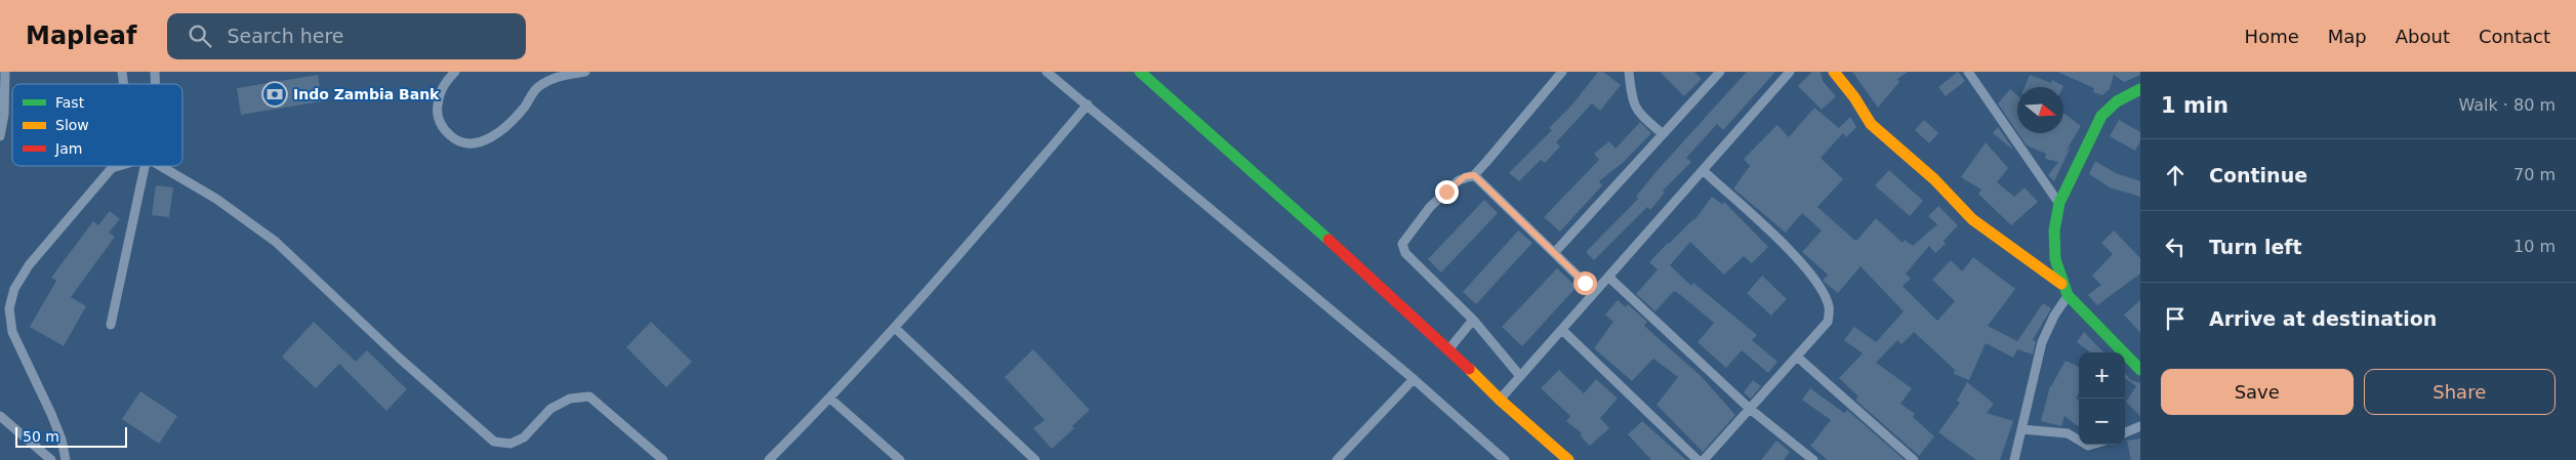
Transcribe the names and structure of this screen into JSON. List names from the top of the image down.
{
  "places": {
    "bank": ["Indo Zambia Bank"]
  },
  "legend": ["Fast", "Slow", "Jam"],
  "scale_bar": "50 m",
  "north": "right",
  "page": {
    "header": "Mapleaf",
    "search": "Search here",
    "nav": [
      "Home",
      "Map",
      "About",
      "Contact"
    ],
    "heading": ["1 min", "Walk · 80 m"],
    "list": [
      ["Continue", "70 m"],
      ["Turn left", "10 m"],
      "Arrive at destination"
    ],
    "map_buttons": ["+", "−"],
    "buttons": ["Save", "Share"],
    "scale": "50 m"
  }
}
